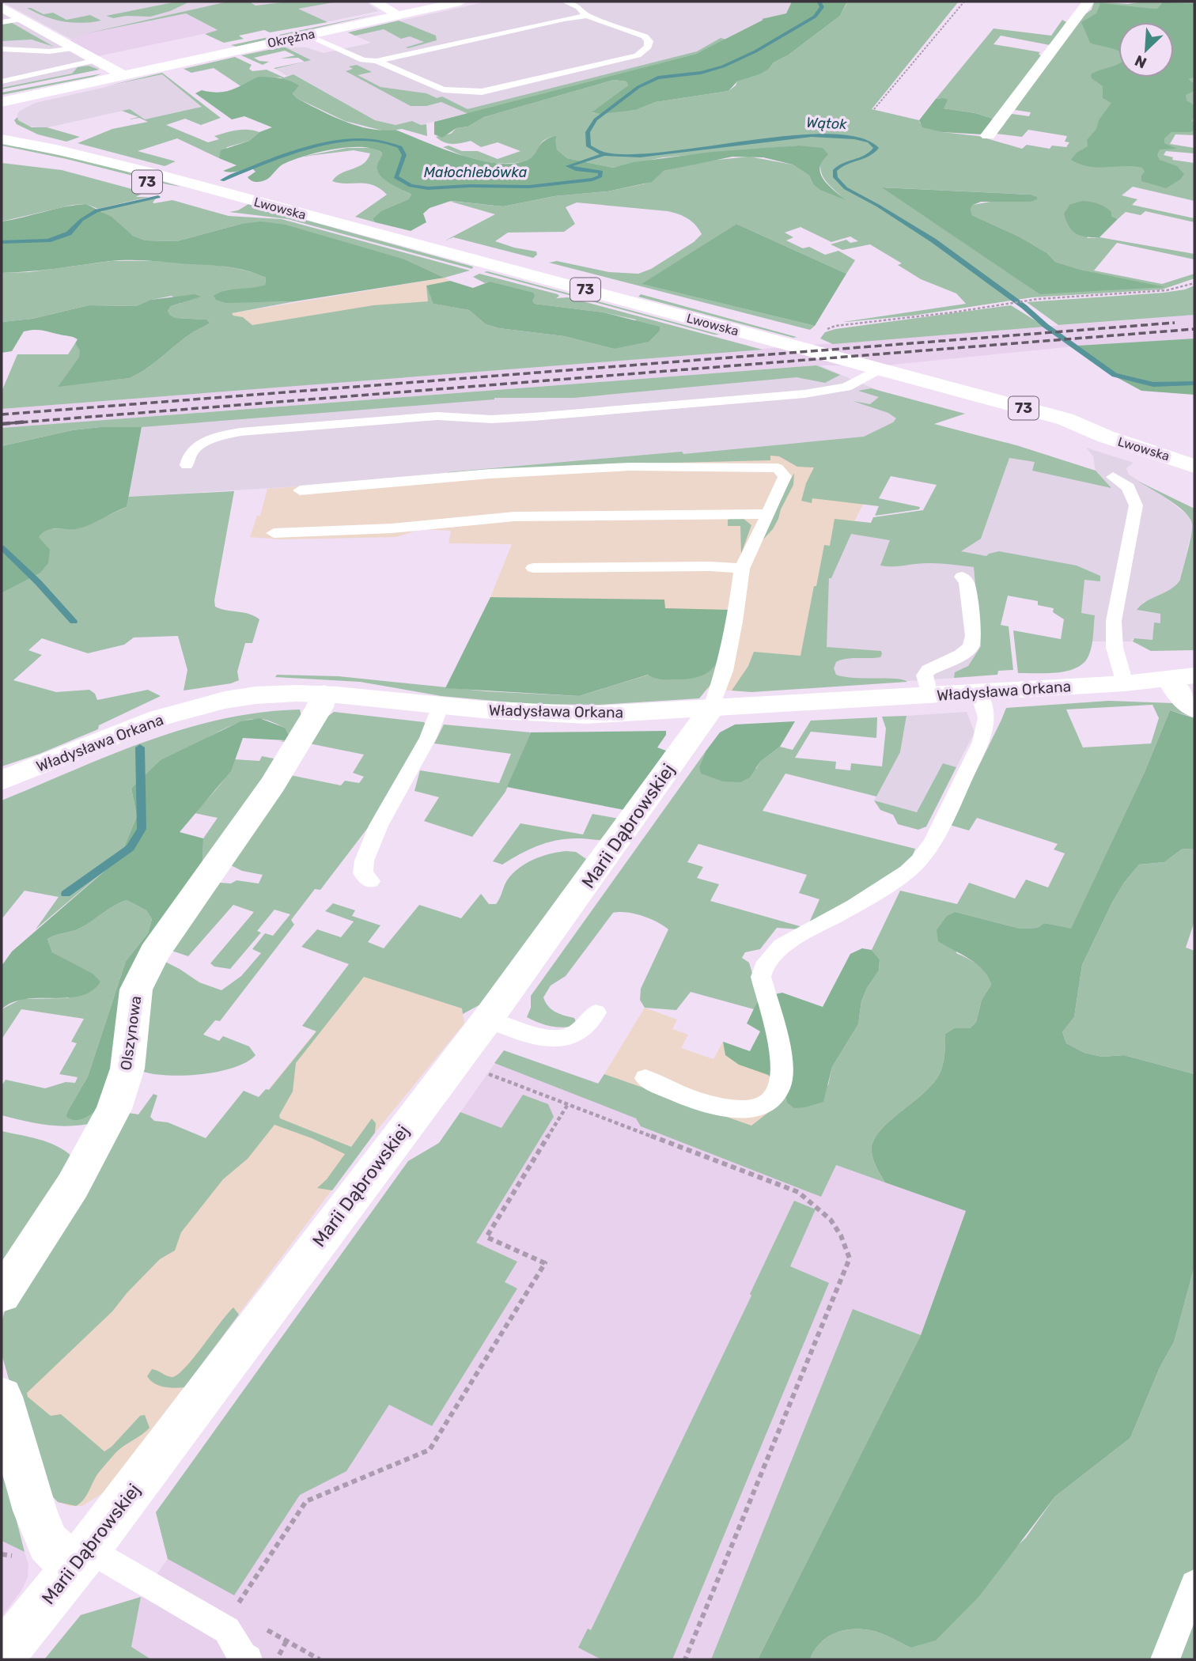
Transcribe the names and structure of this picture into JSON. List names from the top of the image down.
{
  "streets": {
    "street": [
      "Okrężna",
      "73",
      "Lwowska",
      "Władysława Orkana",
      "Marii Dąbrowskiej",
      "Olszynowa"
    ]
  },
  "crossings": [
    ["Władysława Orkana", "Marii Dąbrowskiej"],
    ["Władysława Orkana", "Olszynowa"]
  ],
  "water": ["Wątok", "Małochlebówka"],
  "north": "bottom left"
}
